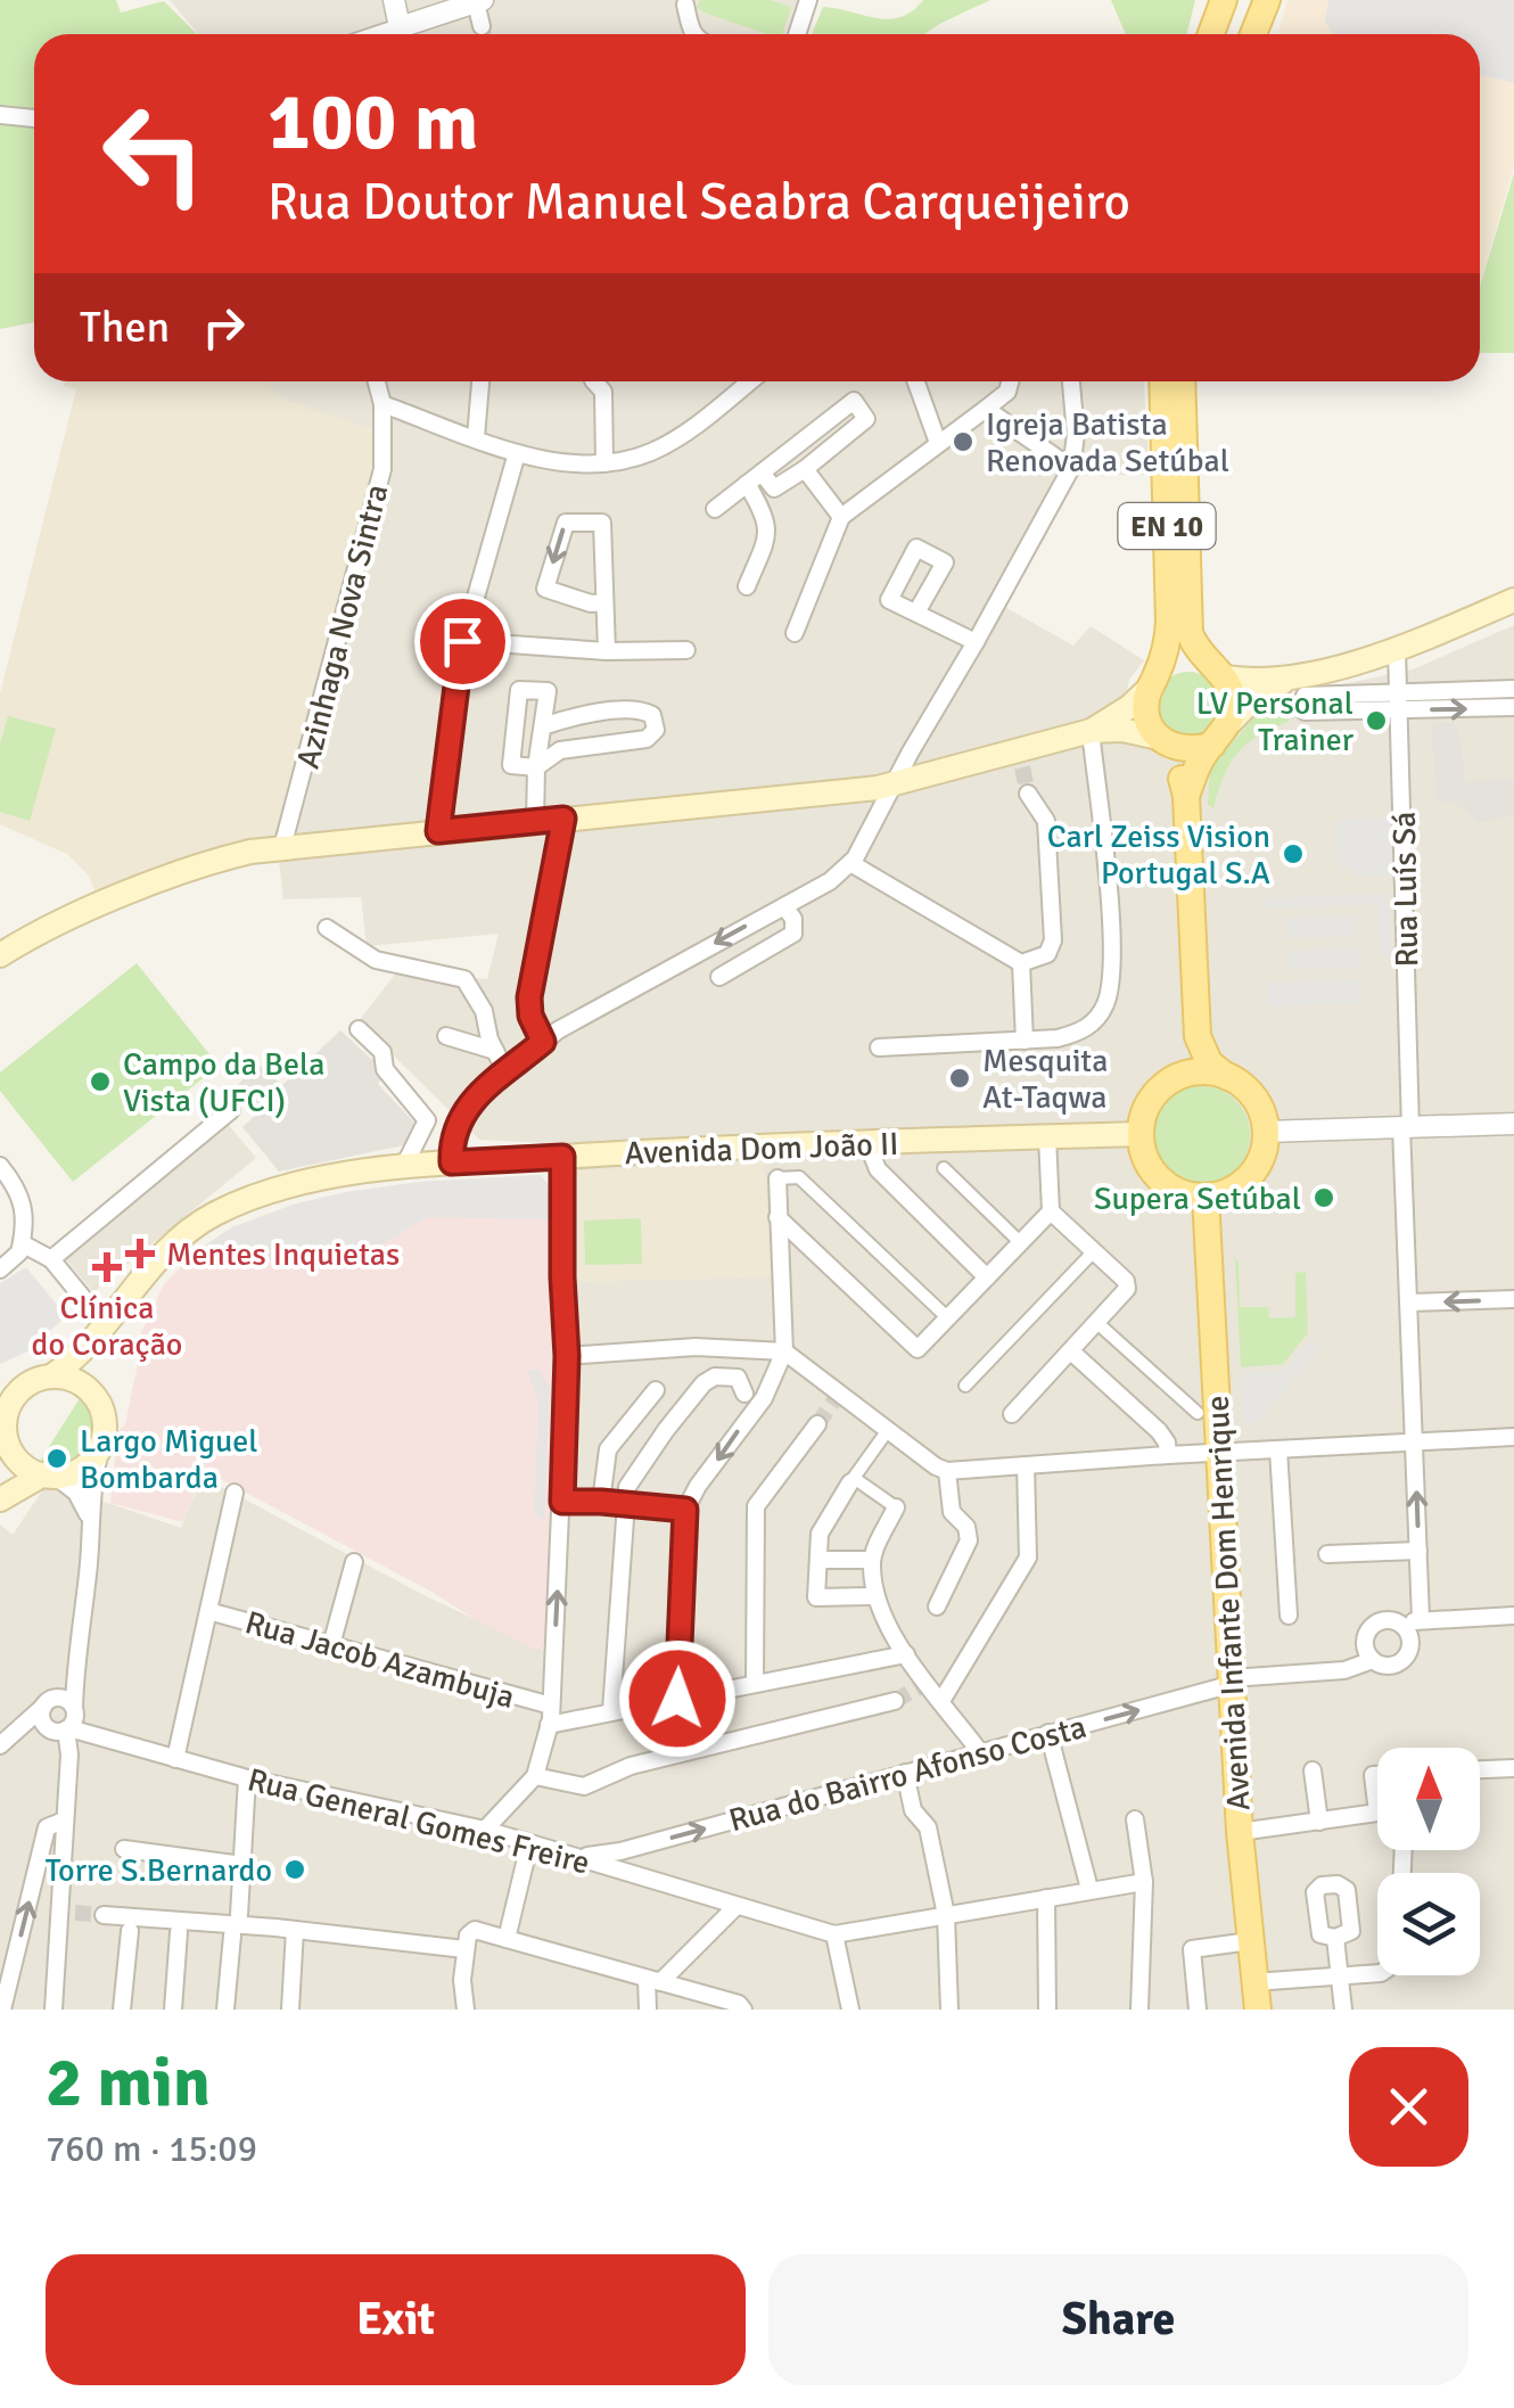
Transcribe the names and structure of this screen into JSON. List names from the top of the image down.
{
  "streets": {
    "main road": ["EN 10", "Avenida Dom João II", "Avenida Infante Dom Henrique"],
    "street": [
      "Azinhaga Nova Sintra",
      "Rua Luís Sá",
      "Rua Jacob Azambuja",
      "Rua do Bairro Afonso Costa",
      "Rua General Gomes Freire"
    ]
  },
  "crossings": [
    ["Avenida Dom João II", "Avenida Infante Dom Henrique"],
    ["Avenida Infante Dom Henrique", "Rua do Bairro Afonso Costa"],
    ["Rua do Bairro Afonso Costa", "Rua General Gomes Freire"]
  ],
  "places": {
    "other": [
      "Igreja Batista Renovada Setúbal",
      "LV Personal Trainer",
      "Carl Zeiss Vision Portugal S.A",
      "Mesquita At-Taqwa",
      "Campo da Bela Vista (UFCI)",
      "Supera Setúbal",
      "Largo Miguel Bombarda",
      "Torre S.Bernardo"
    ],
    "health": ["Mentes Inquietas", "Clínica do Coração"]
  },
  "north": "top",
  "page": {
    "turn": ["100 m", "Rua Doutor Manuel Seabra Carqueijeiro"],
    "then": "Then",
    "heading": ["2 min", "760 m · 15:09"],
    "buttons": ["Exit", "Share"]
  }
}
